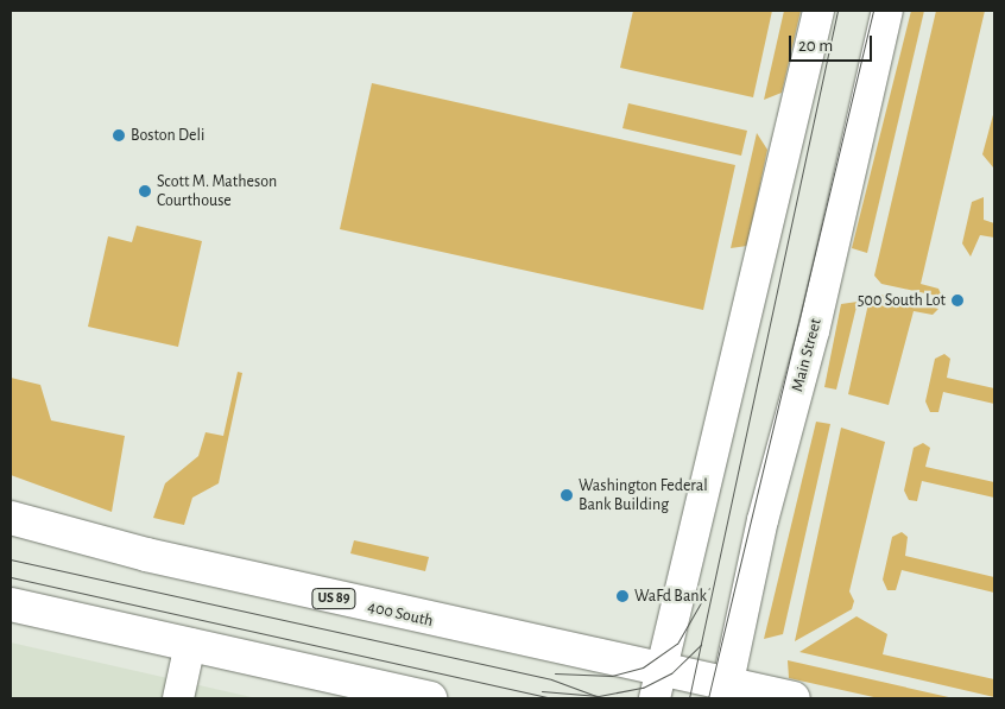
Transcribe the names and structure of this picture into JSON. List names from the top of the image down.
{
  "streets": {
    "main road": ["US 89", "400 South"],
    "street": ["Main Street"]
  },
  "crossings": [
    ["Main Street", "400 South"]
  ],
  "places": [
    "Boston Deli",
    "Scott M. Matheson Courthouse",
    "500 South Lot",
    "Washington Federal Bank Building",
    "WaFd Bank"
  ],
  "scale_bar": "20 m"
}
